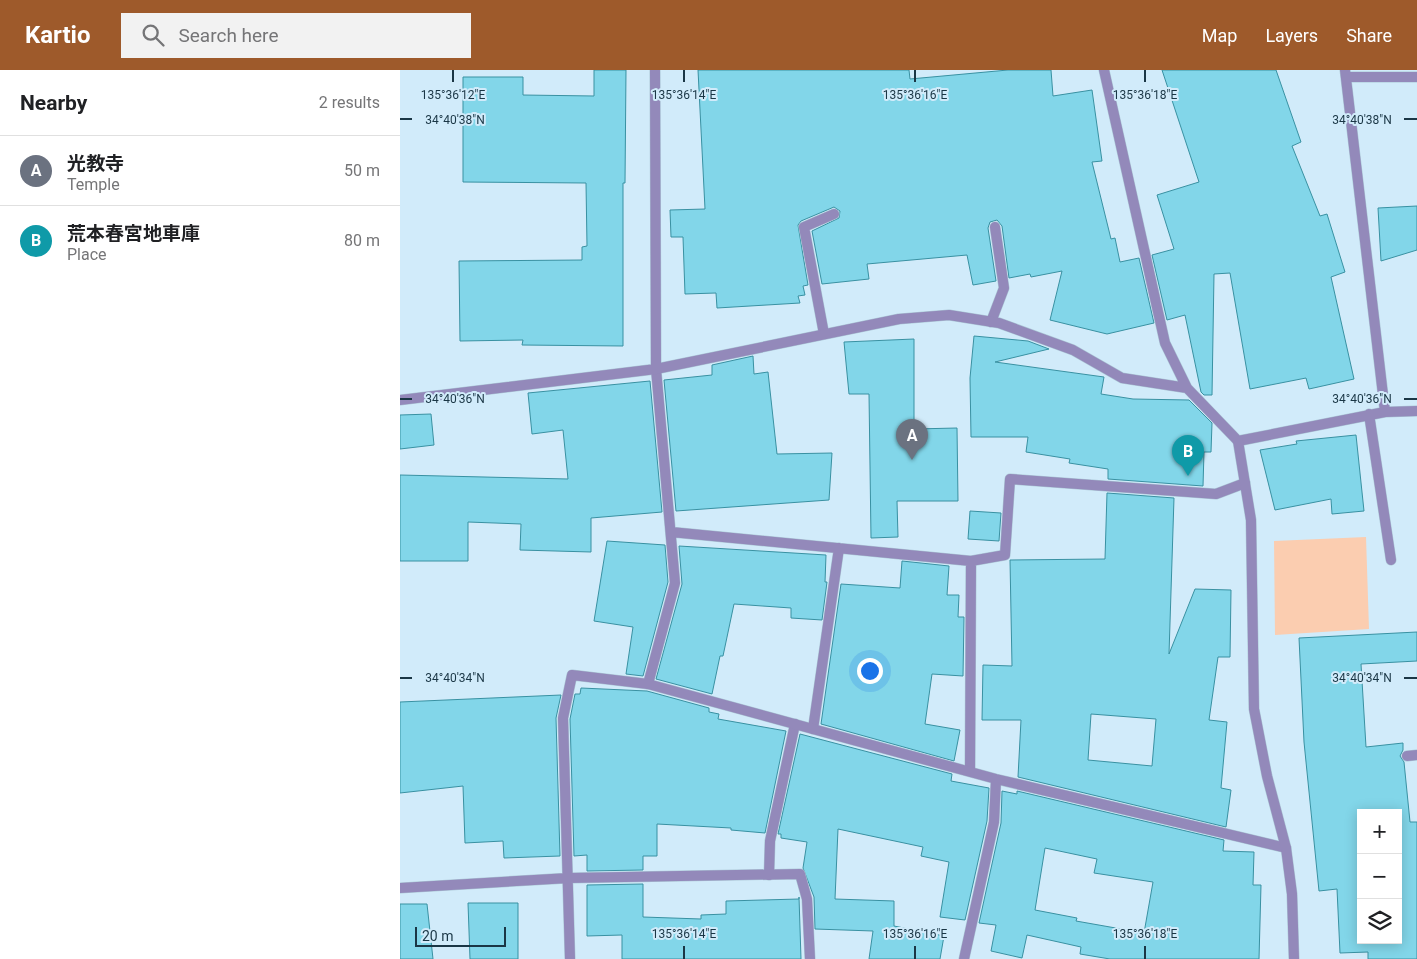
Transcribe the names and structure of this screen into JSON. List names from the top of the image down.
{
  "scale_bar": "20 m",
  "page": {
    "header": "Kartio",
    "search": "Search here",
    "nav": ["Map", "Layers", "Share"],
    "heading": ["Nearby", "2 results"],
    "list": [
      {
        "mark": "A",
        "name": "光教寺",
        "note": "Temple",
        "value": "50 m"
      },
      {
        "mark": "B",
        "name": "荒本春宮地車庫",
        "note": "Place",
        "value": "80 m"
      }
    ],
    "pins": ["A", "B"],
    "map_buttons": ["+", "−"],
    "scale": "20 m"
  },
  "coordinates": [
    "135°36'12\"E",
    "135°36'14\"E",
    "135°36'16\"E",
    "135°36'18\"E",
    "34°40'38\"N",
    "34°40'36\"N",
    "34°40'34\"N"
  ]
}
